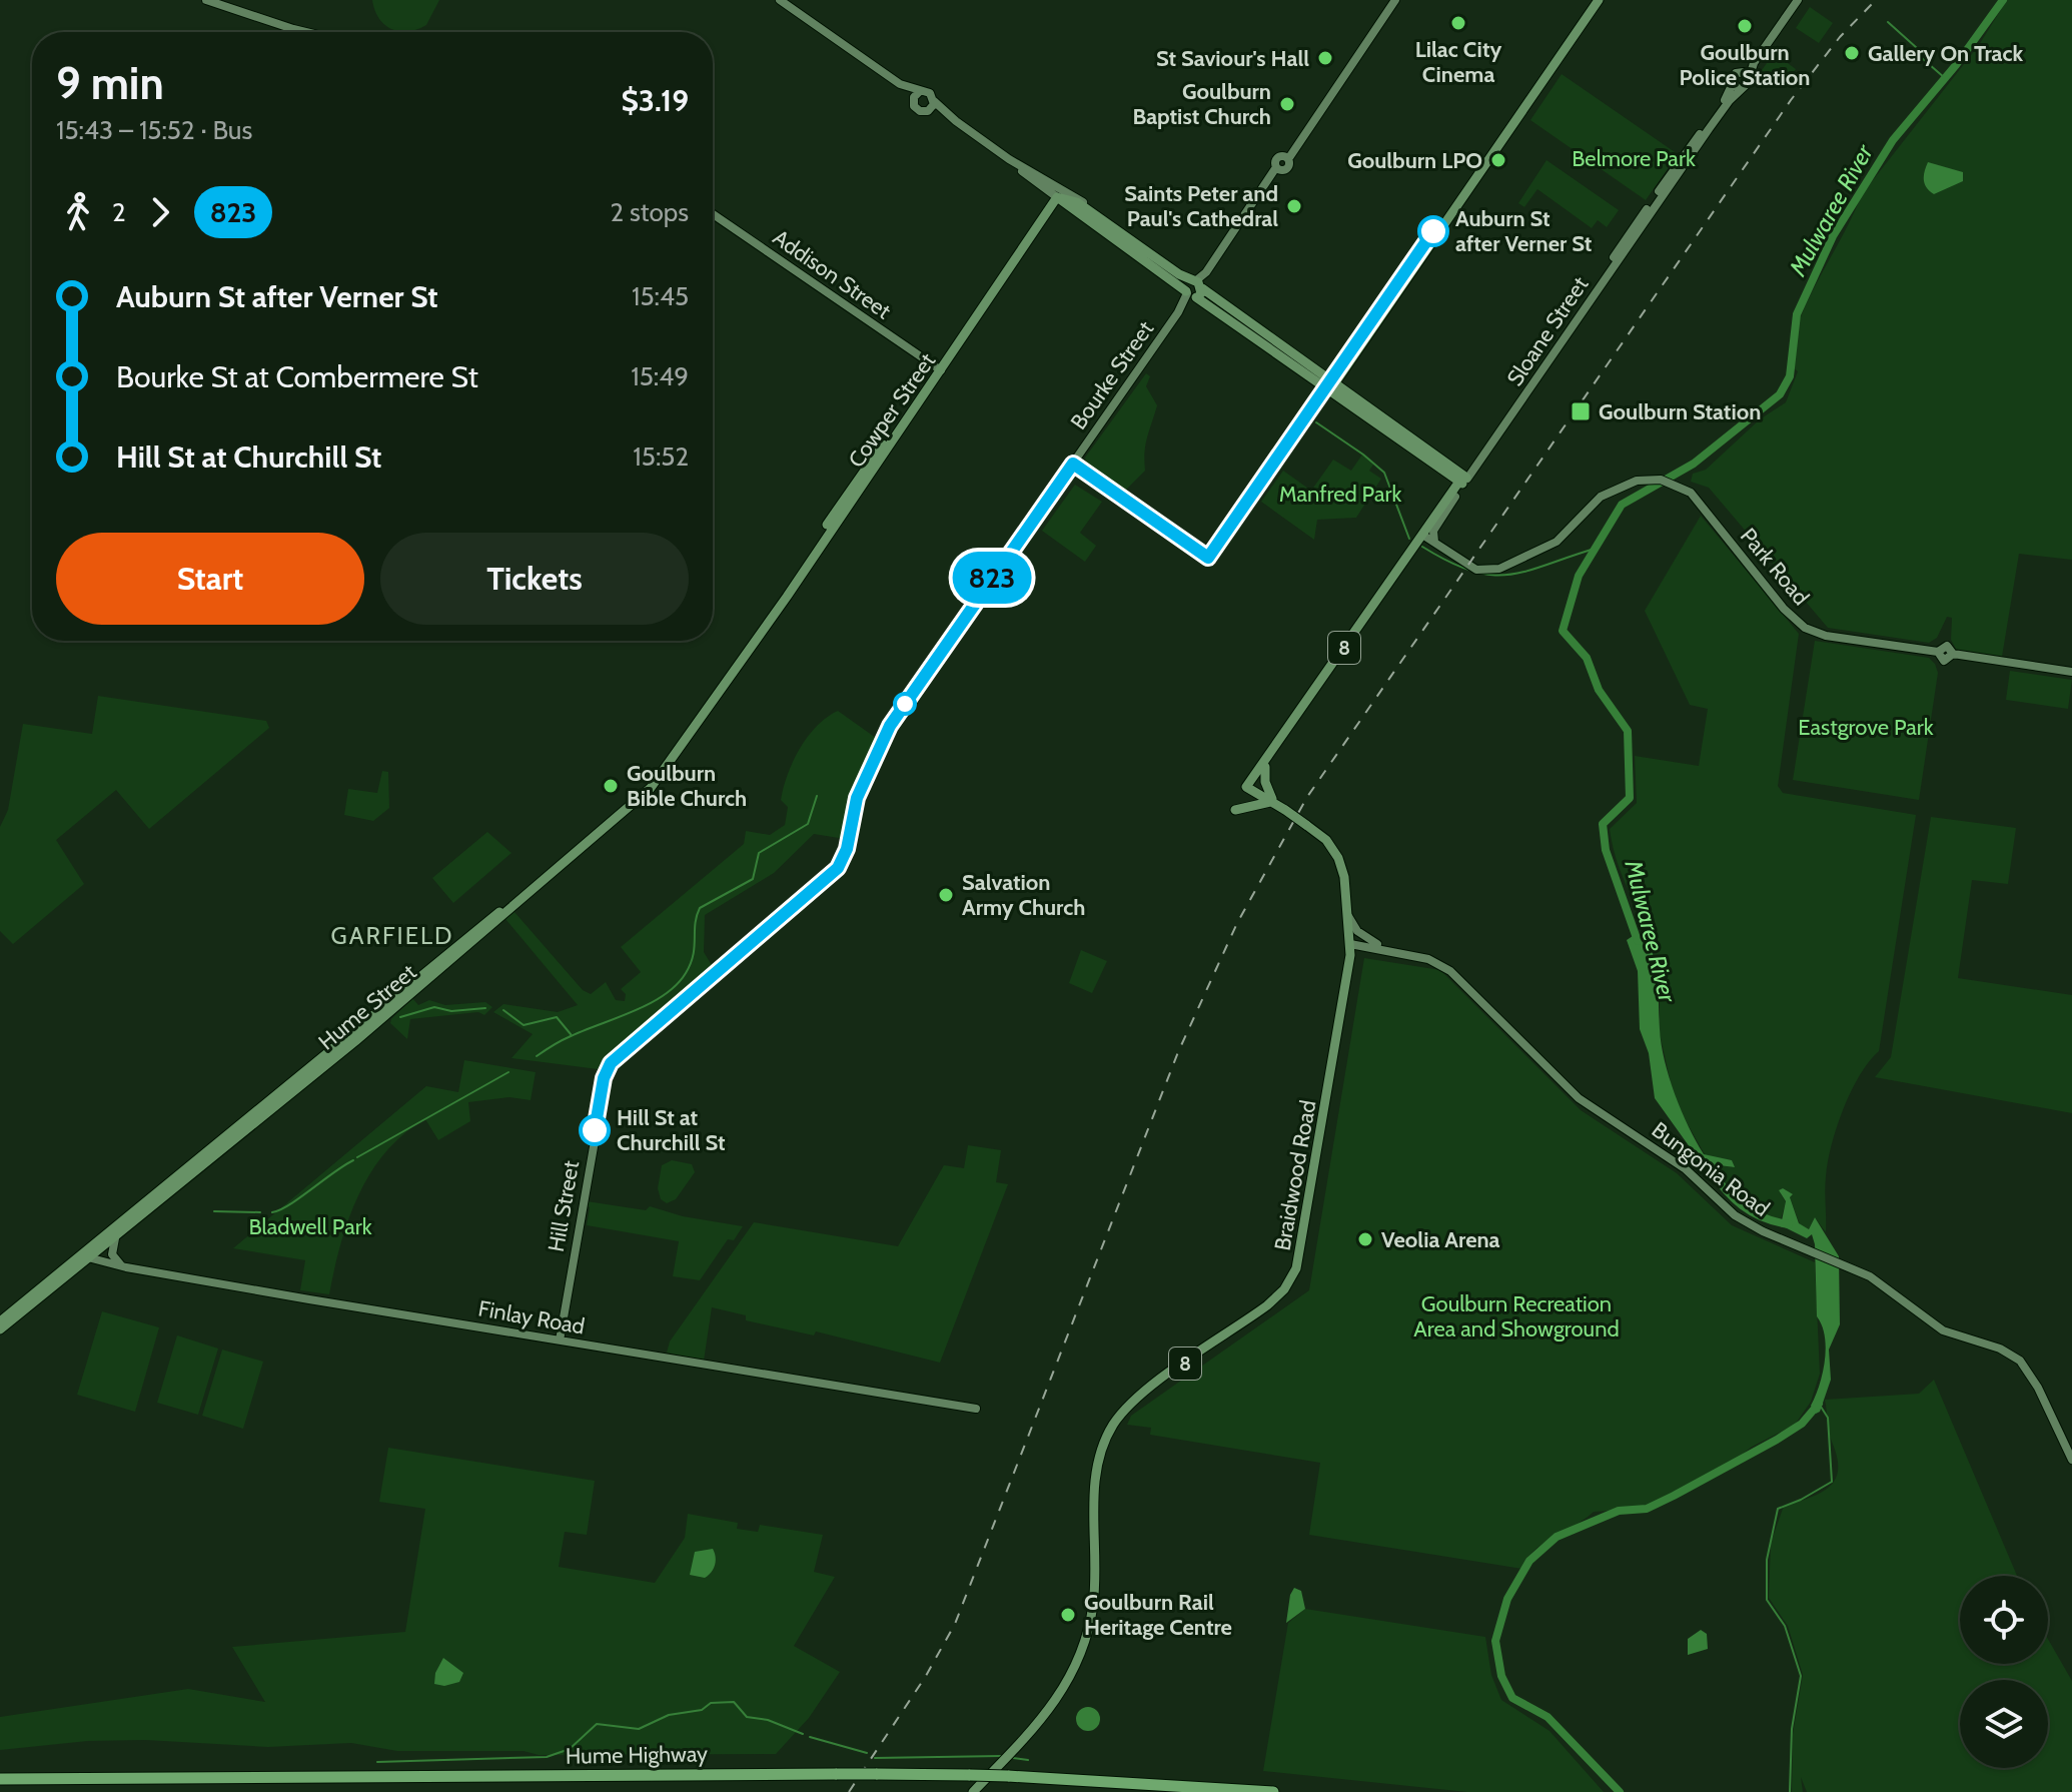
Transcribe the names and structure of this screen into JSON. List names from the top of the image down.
{
  "streets": {
    "highway": ["Hume Highway"],
    "main road": [
      "Sloane Street",
      "Cowper Street",
      "8",
      "Hume Street",
      "Braidwood Road"
    ],
    "street": [
      "Addison Street",
      "Bourke Street",
      "Park Road",
      "Bungonia Road",
      "Hill Street",
      "Finlay Road"
    ]
  },
  "crossings": [
    ["Addison Street", "Cowper Street"],
    ["Sloane Street", "Braidwood Road"],
    ["Bourke Street", "Hill Street"],
    ["Cowper Street", "Hume Street"],
    ["Hume Street", "Finlay Road"],
    ["Bungonia Road", "Braidwood Road"],
    ["Hill Street", "Finlay Road"]
  ],
  "districts": ["GARFIELD"],
  "water": ["Mulwaree River"],
  "parks": [
    "Belmore Park",
    "Manfred Park",
    "Eastgrove Park",
    "Bladwell Park",
    "Goulburn Recreation Area and Showground"
  ],
  "places": {
    "other": [
      "Lilac City Cinema",
      "Goulburn Police Station",
      "Gallery On Track",
      "St Saviour's Hall",
      "Goulburn Baptist Church",
      "Goulburn LPO",
      "Saints Peter and Paul's Cathedral",
      "Auburn St after Verner St",
      "Goulburn Bible Church",
      "Salvation Army Church",
      "Hill St at Churchill St",
      "Veolia Arena",
      "Goulburn Rail Heritage Centre"
    ],
    "transit": ["Goulburn Station"]
  },
  "lines": ["bus line 823"],
  "page": {
    "on_map": "823",
    "heading": ["9 min", "15:43 – 15:52 · Bus", "$3.19"],
    "legs": ["2", "823", "2 stops"],
    "list": [
      {
        "name": "Auburn St after Verner St",
        "value": "15:45"
      },
      {
        "name": "Bourke St at Combermere St",
        "value": "15:49"
      },
      {
        "name": "Hill St at Churchill St",
        "value": "15:52"
      }
    ],
    "buttons": ["Start", "Tickets"]
  }
}
